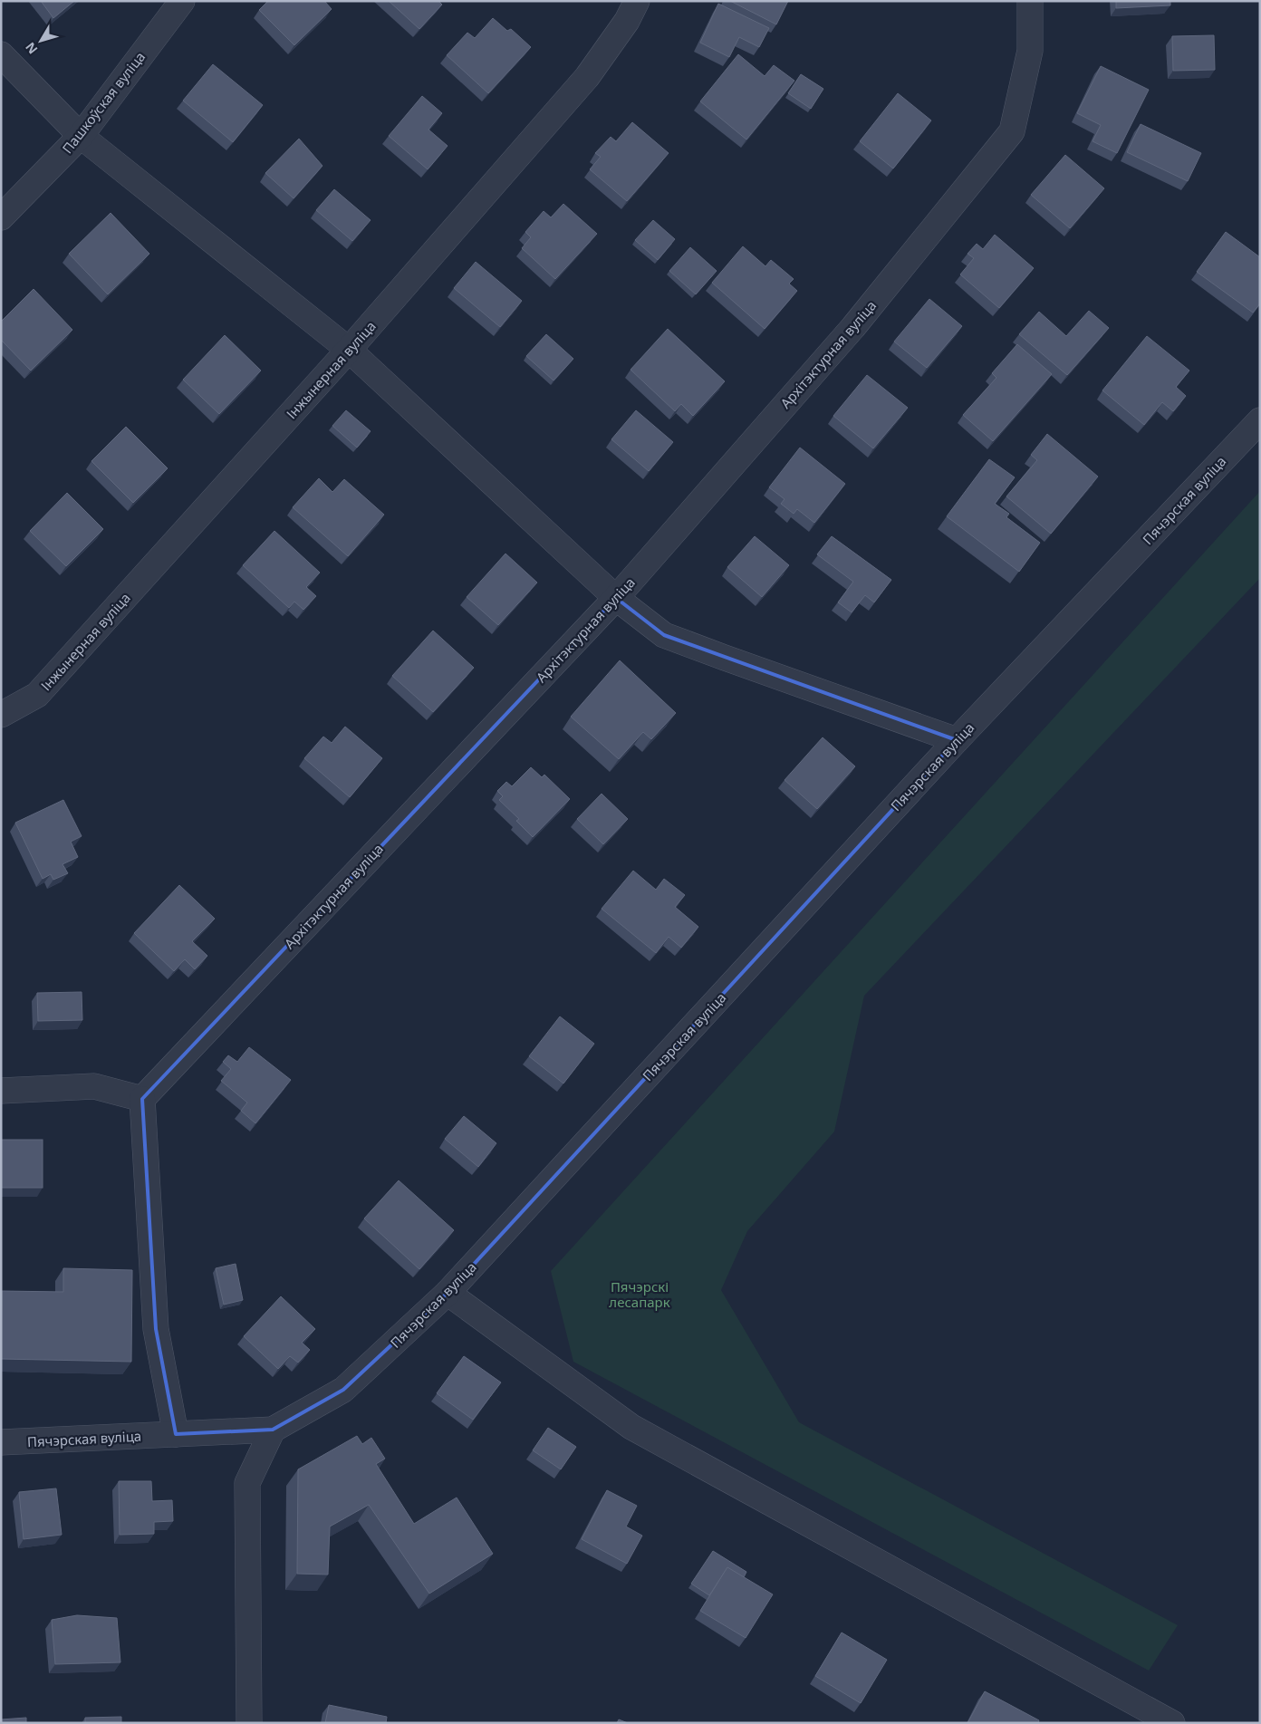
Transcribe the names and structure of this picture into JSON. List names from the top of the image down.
{
  "streets": {
    "street": [
      "Пашкоўская вуліца",
      "Архітэктурная вуліца",
      "Інжынерная вуліца",
      "Пячэрская вуліца"
    ]
  },
  "parks": ["Пячэрскі лесапарк"],
  "north": "bottom left"
}
